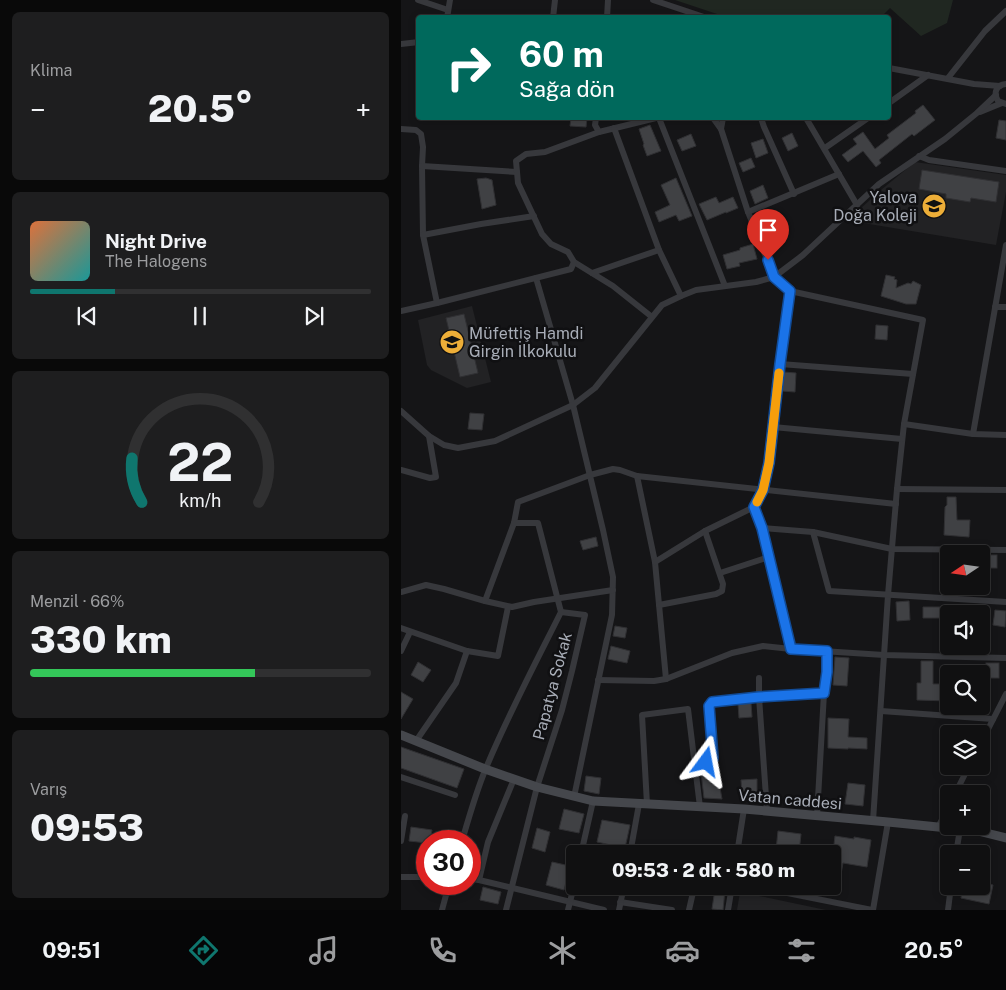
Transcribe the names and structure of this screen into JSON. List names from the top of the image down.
{
  "streets": {
    "street": ["Papatya Sokak", "Vatan caddesi"]
  },
  "crossings": [
    ["Papatya Sokak", "Vatan caddesi"]
  ],
  "places": {
    "school or university": ["Yalova Doğa Koleji", "Müfettiş Hamdi Girgin İlkokulu"]
  },
  "north": "left",
  "page": {
    "tile": [
      "Klima",
      ["Menzil · 66%", "330 km"],
      ["Varış", "09:53"]
    ],
    "turn": ["60 m", "Sağa dön"],
    "heat": ["−", "20.5°", "+"],
    "song": ["Night Drive", "The Halogens"],
    "map_buttons": ["+", "−"],
    "limit": "30",
    "trip": "09:53 · 2 dk · 580 m",
    "tabs": ["09:51", "20.5°"],
    "gauge": ["22", "km/h"]
  }
}
